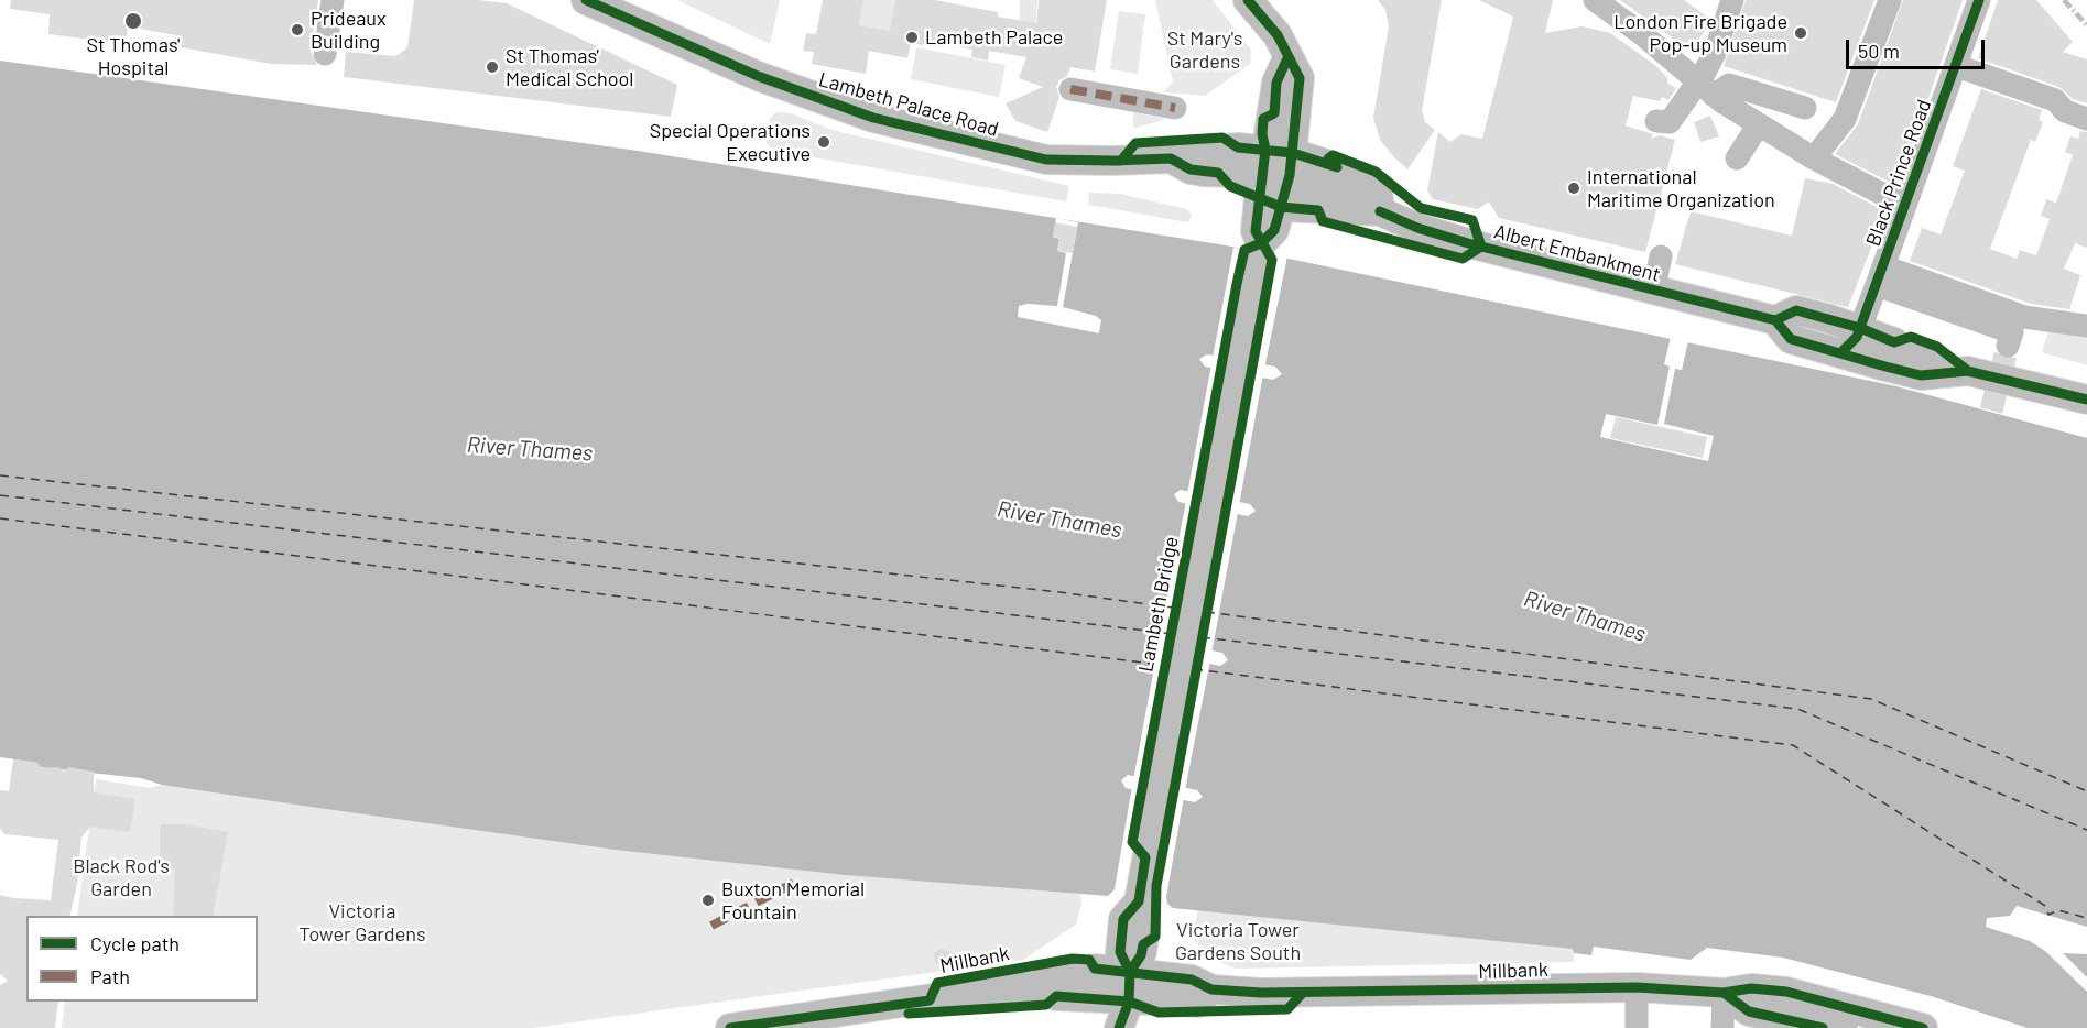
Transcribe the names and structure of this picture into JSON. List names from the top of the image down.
{
  "streets": {
    "main road": [
      "Lambeth Palace Road",
      "Albert Embankment",
      "Lambeth Bridge",
      "Millbank"
    ],
    "street": ["Black Prince Road"]
  },
  "crossings": [
    ["Lambeth Palace Road", "Lambeth Bridge"],
    ["Black Prince Road", "Albert Embankment"],
    ["Lambeth Bridge", "Millbank"]
  ],
  "water": ["River Thames"],
  "parks": [
    "St Mary's Gardens",
    "Black Rod's Garden",
    "Victoria Tower Gardens",
    "Victoria Tower Gardens South"
  ],
  "places": [
    "St Thomas' Hospital",
    "Prideaux Building",
    "London Fire Brigade Pop-up Museum",
    "Lambeth Palace",
    "St Thomas' Medical School",
    "Special Operations Executive",
    "International Maritime Organization",
    "Buxton Memorial Fountain"
  ],
  "legend": ["Cycle path", "Path"],
  "scale_bar": "50 m"
}
